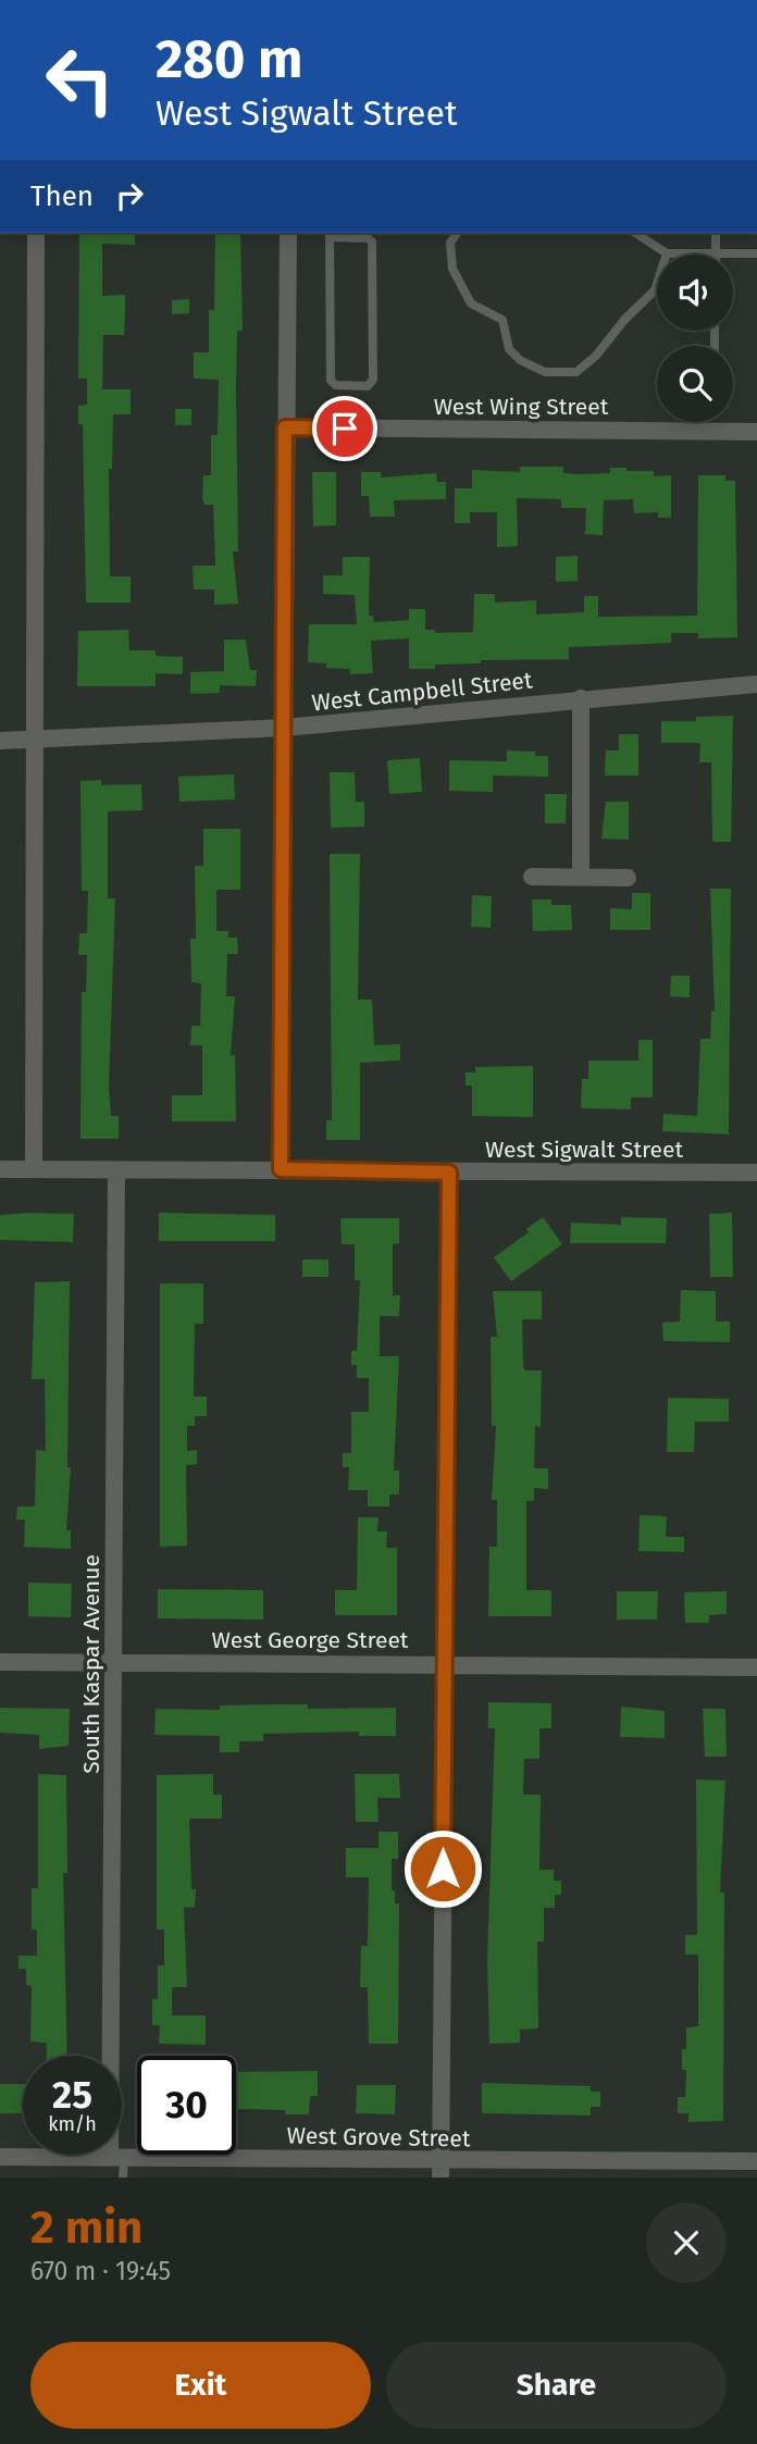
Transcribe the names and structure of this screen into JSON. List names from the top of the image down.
{
  "streets": {
    "street": [
      "West Wing Street",
      "West Campbell Street",
      "West Sigwalt Street",
      "West George Street",
      "South Kaspar Avenue",
      "West Grove Street"
    ]
  },
  "crossings": [
    ["West Sigwalt Street", "South Kaspar Avenue"],
    ["West George Street", "South Kaspar Avenue"],
    ["South Kaspar Avenue", "West Grove Street"]
  ],
  "page": {
    "turn": ["280 m", "West Sigwalt Street"],
    "then": "Then",
    "speed": "25 km/h",
    "limit": "30",
    "heading": ["2 min", "670 m · 19:45"],
    "buttons": ["Exit", "Share"]
  }
}
